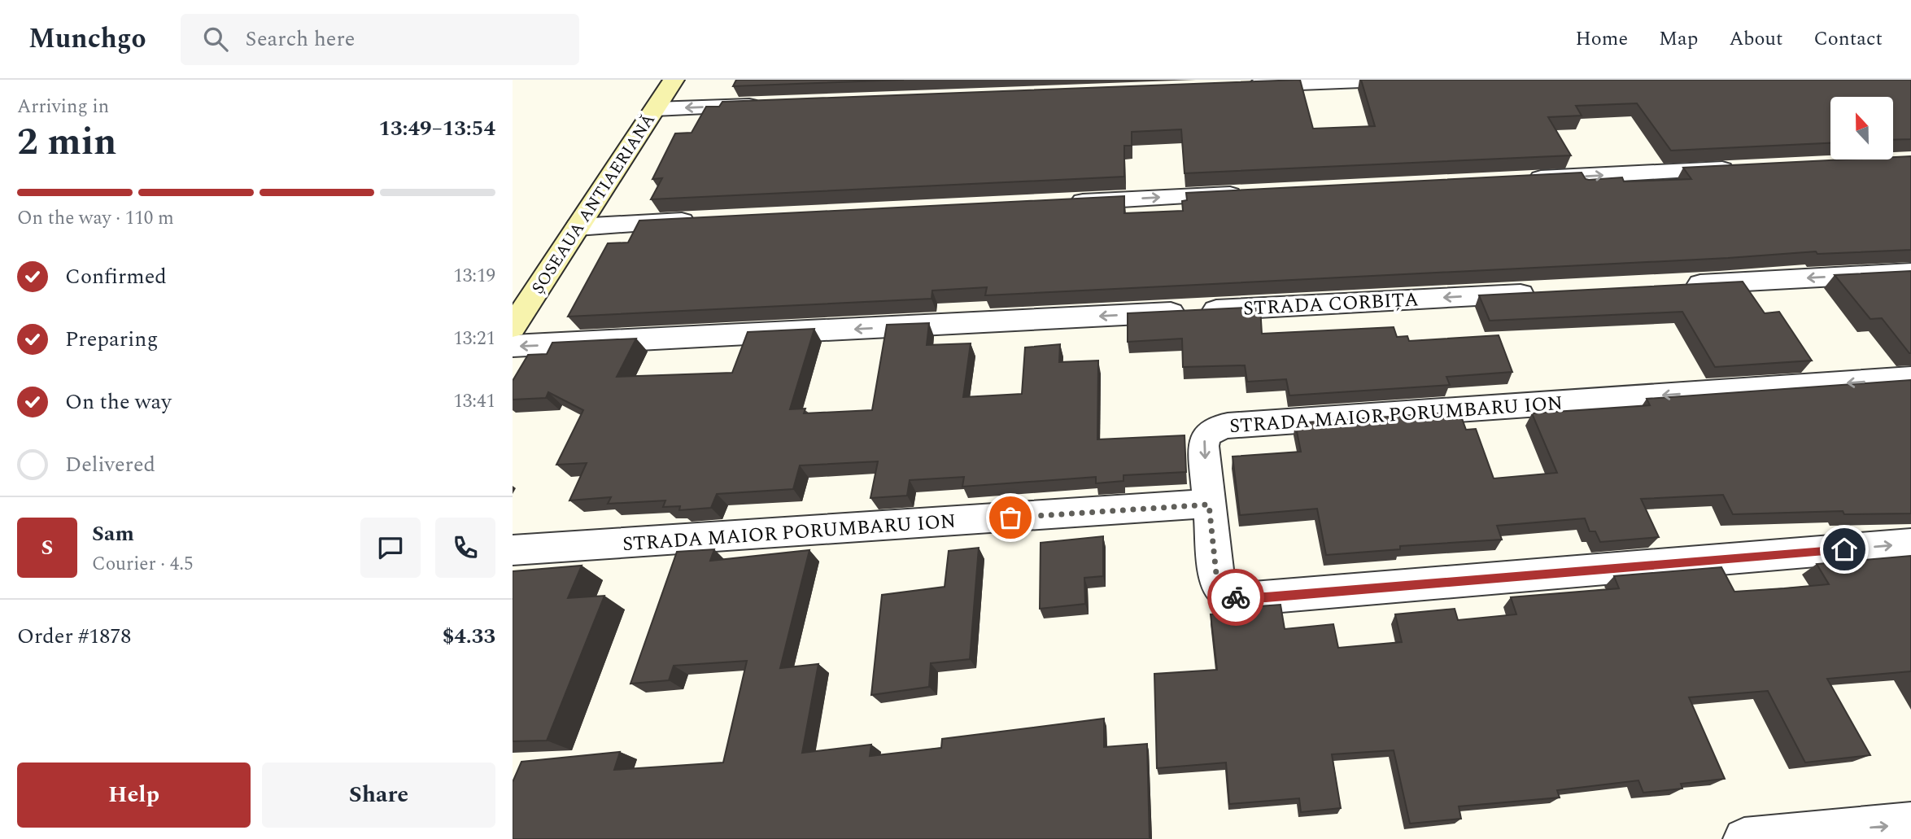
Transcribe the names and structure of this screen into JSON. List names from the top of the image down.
{
  "streets": {
    "main road": ["ȘOSEAUA ANTIAERIANĂ"],
    "street": ["STRADA CORBIȚA", "STRADA MAIOR PORUMBARU ION"]
  },
  "north": "top",
  "page": {
    "header": "Munchgo",
    "search": "Search here",
    "nav": [
      "Home",
      "Map",
      "About",
      "Contact"
    ],
    "heading": ["2 min", "Arriving in", "13:49–13:54"],
    "panel": [
      "Sam",
      "Courier · 4.5",
      "Order #1878",
      "$4.33"
    ],
    "bar": "On the way · 110 m",
    "list": [
      ["Confirmed", "13:19"],
      ["Preparing", "13:21"],
      ["On the way", "13:41"],
      "Delivered"
    ],
    "round": "S",
    "buttons": ["Help", "Share"]
  }
}
